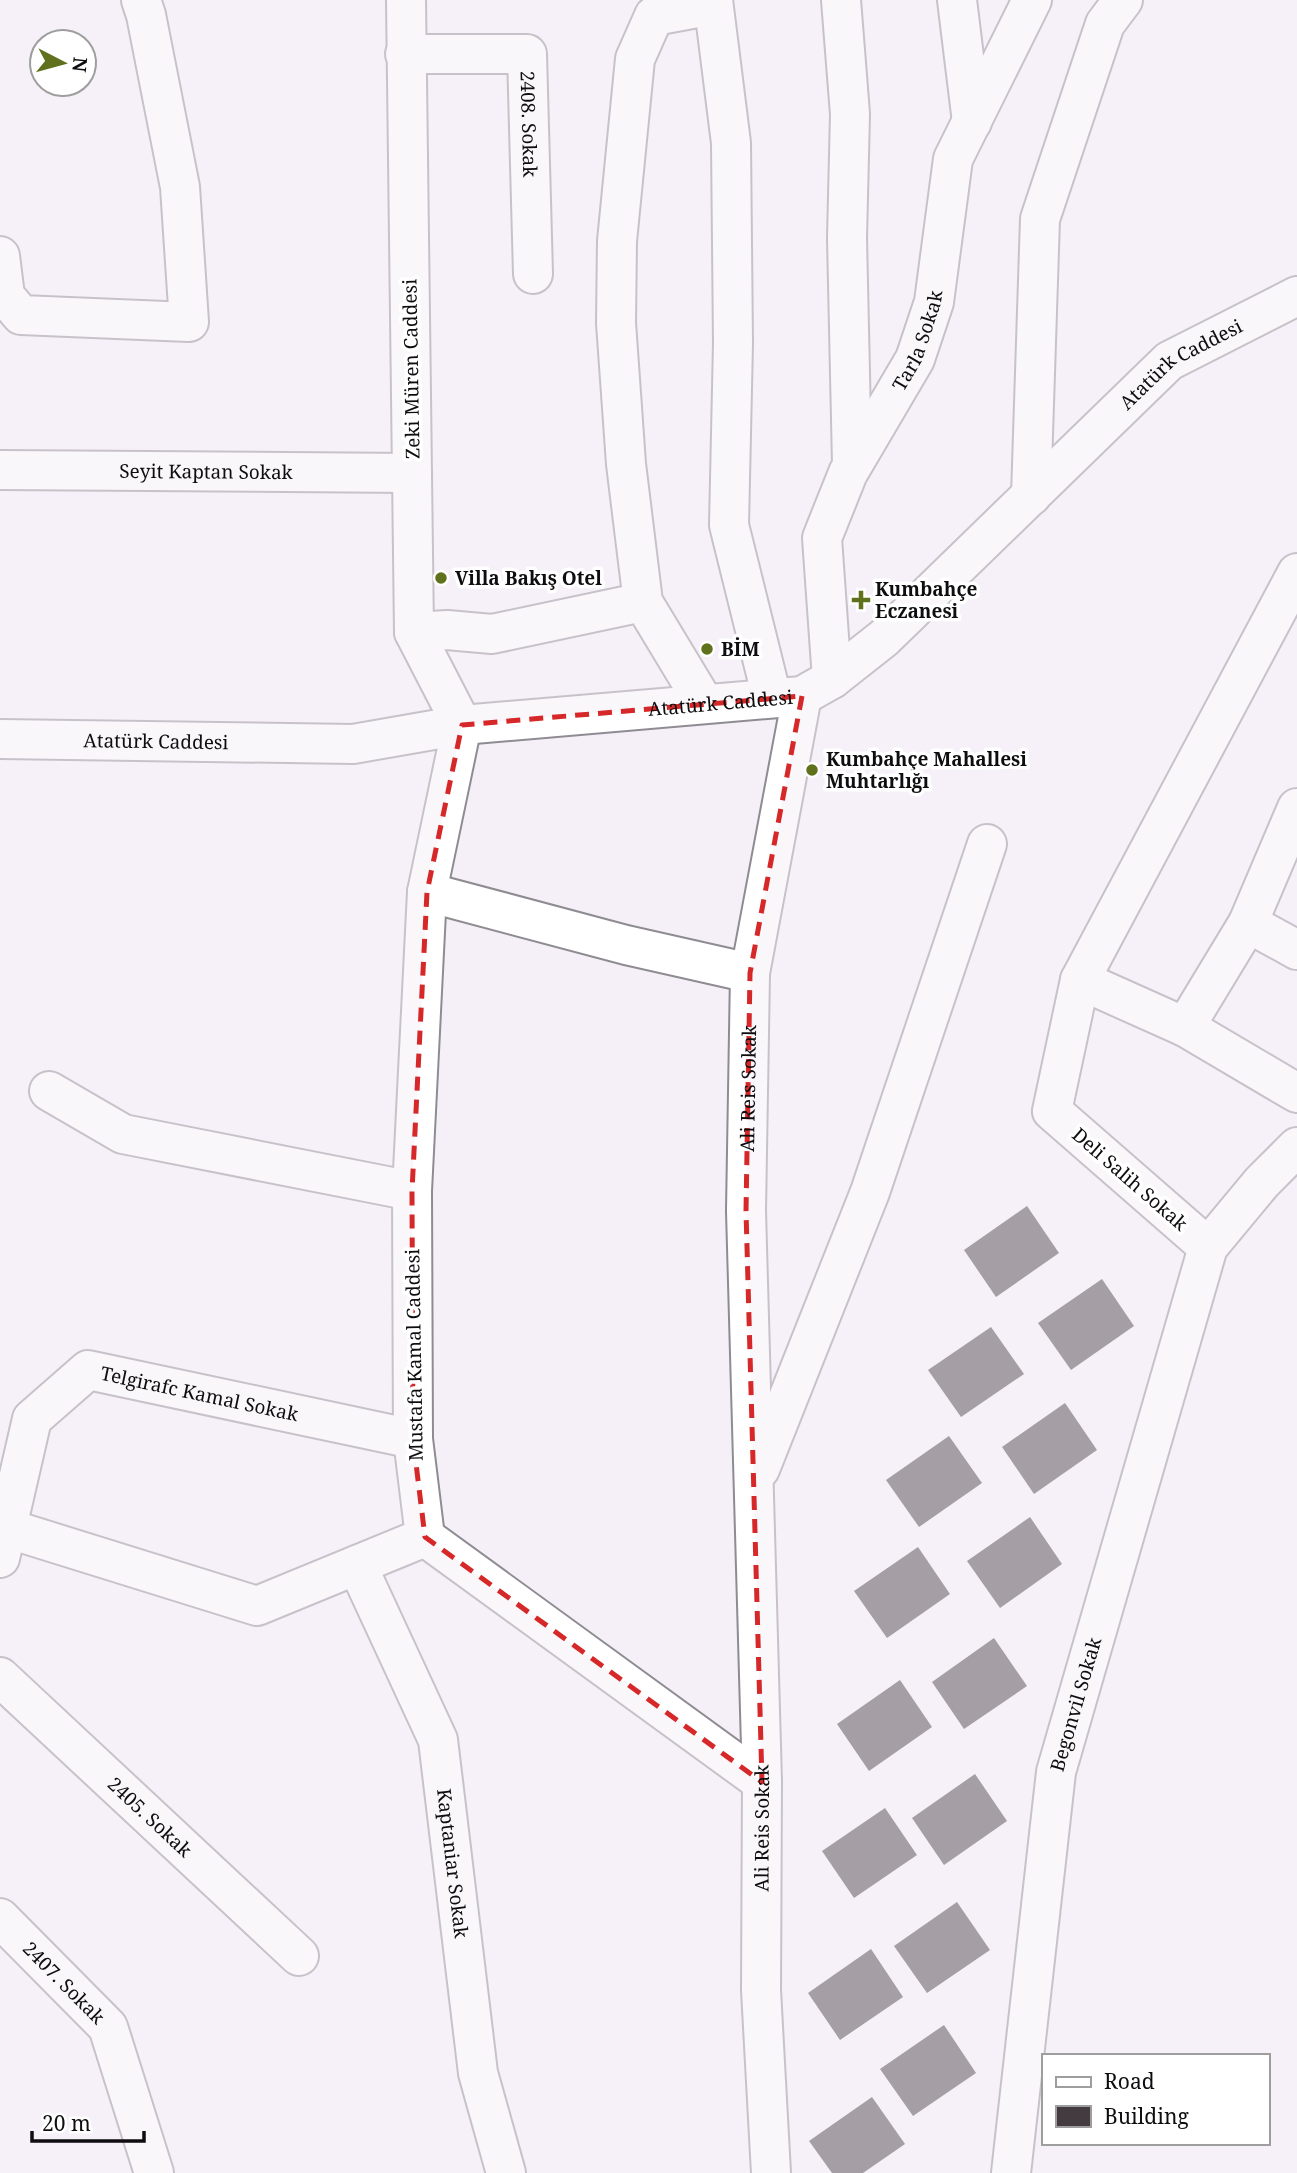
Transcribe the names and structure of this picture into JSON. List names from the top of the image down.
{
  "streets": {
    "street": [
      "2408. Sokak",
      "Tarla Sokak",
      "Atatürk Caddesi",
      "Zeki Müren Caddesi",
      "Seyit Kaptan Sokak",
      "Ali Reis Sokak",
      "Deli Salih Sokak",
      "Mustafa Kamal Caddesi",
      "Telgirafc Kamal Sokak",
      "Begonvil Sokak",
      "2405. Sokak",
      "Kaptaniar Sokak",
      "2407. Sokak"
    ]
  },
  "crossings": [
    ["2408. Sokak", "Zeki Müren Caddesi"],
    ["Tarla Sokak", "Atatürk Caddesi"],
    ["Tarla Sokak", "Ali Reis Sokak"],
    ["Atatürk Caddesi", "Zeki Müren Caddesi"],
    ["Atatürk Caddesi", "Ali Reis Sokak"],
    ["Atatürk Caddesi", "Mustafa Kamal Caddesi"],
    ["Zeki Müren Caddesi", "Seyit Kaptan Sokak"],
    ["Zeki Müren Caddesi", "Mustafa Kamal Caddesi"],
    ["Deli Salih Sokak", "Begonvil Sokak"],
    ["Mustafa Kamal Caddesi", "Telgirafc Kamal Sokak"]
  ],
  "places": {
    "other": ["Villa Bakış Otel", "BİM", "Kumbahçe Mahallesi Muhtarlığı"],
    "health": ["Kumbahçe Eczanesi"]
  },
  "legend": ["Road", "Building"],
  "scale_bar": "20 m",
  "north": "right"
}
